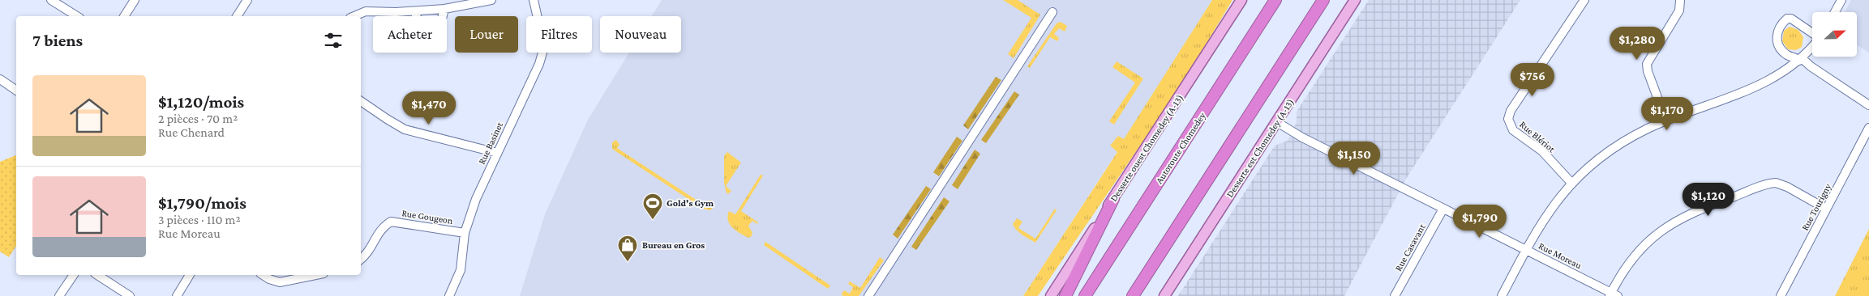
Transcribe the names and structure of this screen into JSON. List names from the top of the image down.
{
  "streets": {
    "highway": ["Autoroute Chomedey"],
    "main road": ["Desserte ouest Chomedey (A-13)", "Desserte est Chomedey (A-13)"],
    "street": [
      "Rue Blériot",
      "Rue Basinet",
      "Rue Tourigny",
      "Rue Gougeon",
      "Rue Casavant",
      "Rue Moreau"
    ]
  },
  "crossings": [
    ["Rue Basinet", "Rue Gougeon"],
    ["Desserte est Chomedey (A-13)", "Rue Moreau"],
    ["Rue Casavant", "Rue Moreau"]
  ],
  "places": {
    "sports": ["Gold's Gym"],
    "shop": ["Bureau en Gros"]
  },
  "north": "right",
  "page": {
    "chip": [
      "Acheter",
      "Louer",
      "Filtres",
      "Nouveau"
    ],
    "heading": "7 biens",
    "price": [
      "$1,280",
      "$756",
      "$1,470",
      "$1,170",
      "$1,150",
      "$1,120",
      "$1,790"
    ],
    "list": [
      {
        "name": "$1,120/mois",
        "note": "2 pièces · 70 m² · Rue Chenard"
      },
      {
        "name": "$1,790/mois",
        "note": "3 pièces · 110 m² · Rue Moreau"
      }
    ]
  }
}
